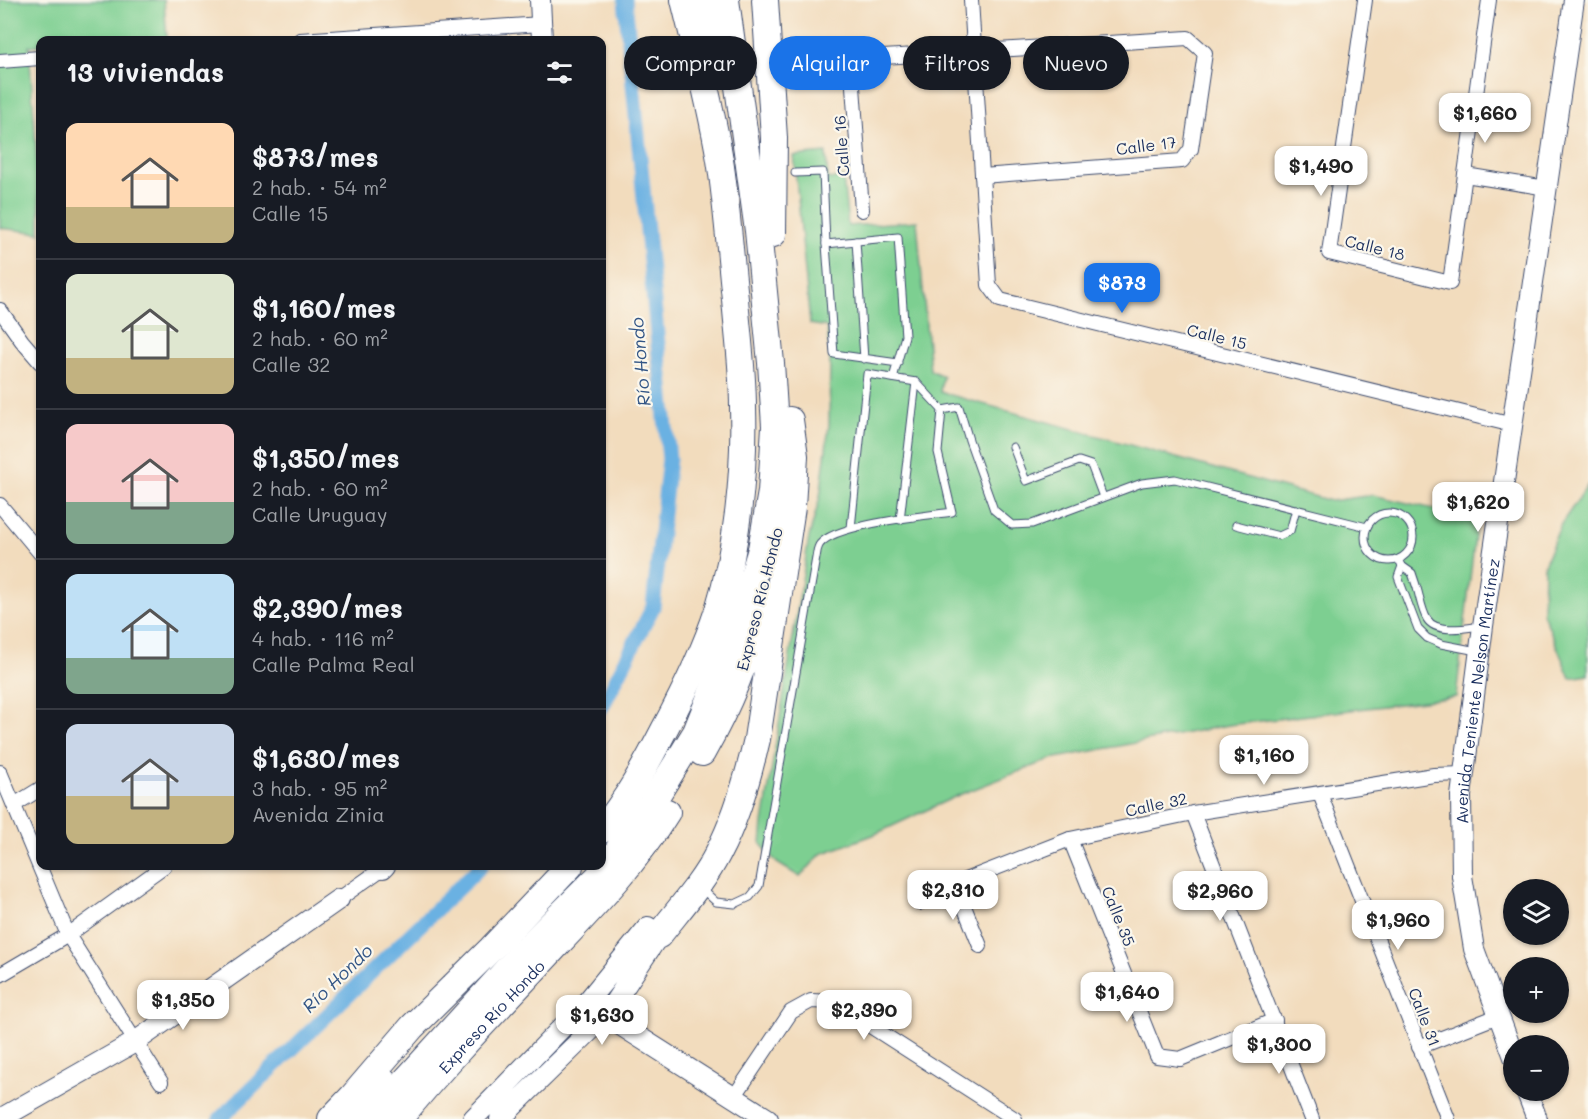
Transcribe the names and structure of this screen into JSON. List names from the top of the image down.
{
  "streets": {
    "highway": ["Expreso Río Hondo"],
    "street": [
      "Calle 17",
      "Calle 16",
      "Calle 18",
      "Calle 15",
      "Avenida Teniente Nelson Martínez",
      "Calle 32",
      "Calle 35",
      "Calle 31"
    ]
  },
  "crossings": [
    ["Calle 17", "Calle 15"],
    ["Calle 15", "Avenida Teniente Nelson Martínez"],
    ["Avenida Teniente Nelson Martínez", "Calle 32"],
    ["Calle 32", "Calle 35"],
    ["Calle 32", "Calle 31"]
  ],
  "water": ["Río Hondo"],
  "page": {
    "chip": [
      "Comprar",
      "Alquilar",
      "Filtros",
      "Nuevo"
    ],
    "heading": "13 viviendas",
    "price": [
      "$1,660",
      "$1,490",
      "$873",
      "$1,620",
      "$1,160",
      "$2,310",
      "$2,960",
      "$1,960",
      "$1,640",
      "$1,350",
      "$2,390",
      "$1,630",
      "$1,300"
    ],
    "list": [
      {
        "name": "$873/mes",
        "note": "2 hab. · 54 m² · Calle 15"
      },
      {
        "name": "$1,160/mes",
        "note": "2 hab. · 60 m² · Calle 32"
      },
      {
        "name": "$1,350/mes",
        "note": "2 hab. · 60 m² · Calle Uruguay"
      },
      {
        "name": "$2,390/mes",
        "note": "4 hab. · 116 m² · Calle Palma Real"
      },
      {
        "name": "$1,630/mes",
        "note": "3 hab. · 95 m² · Avenida Zinia"
      }
    ],
    "map_buttons": ["+", "−"]
  }
}
